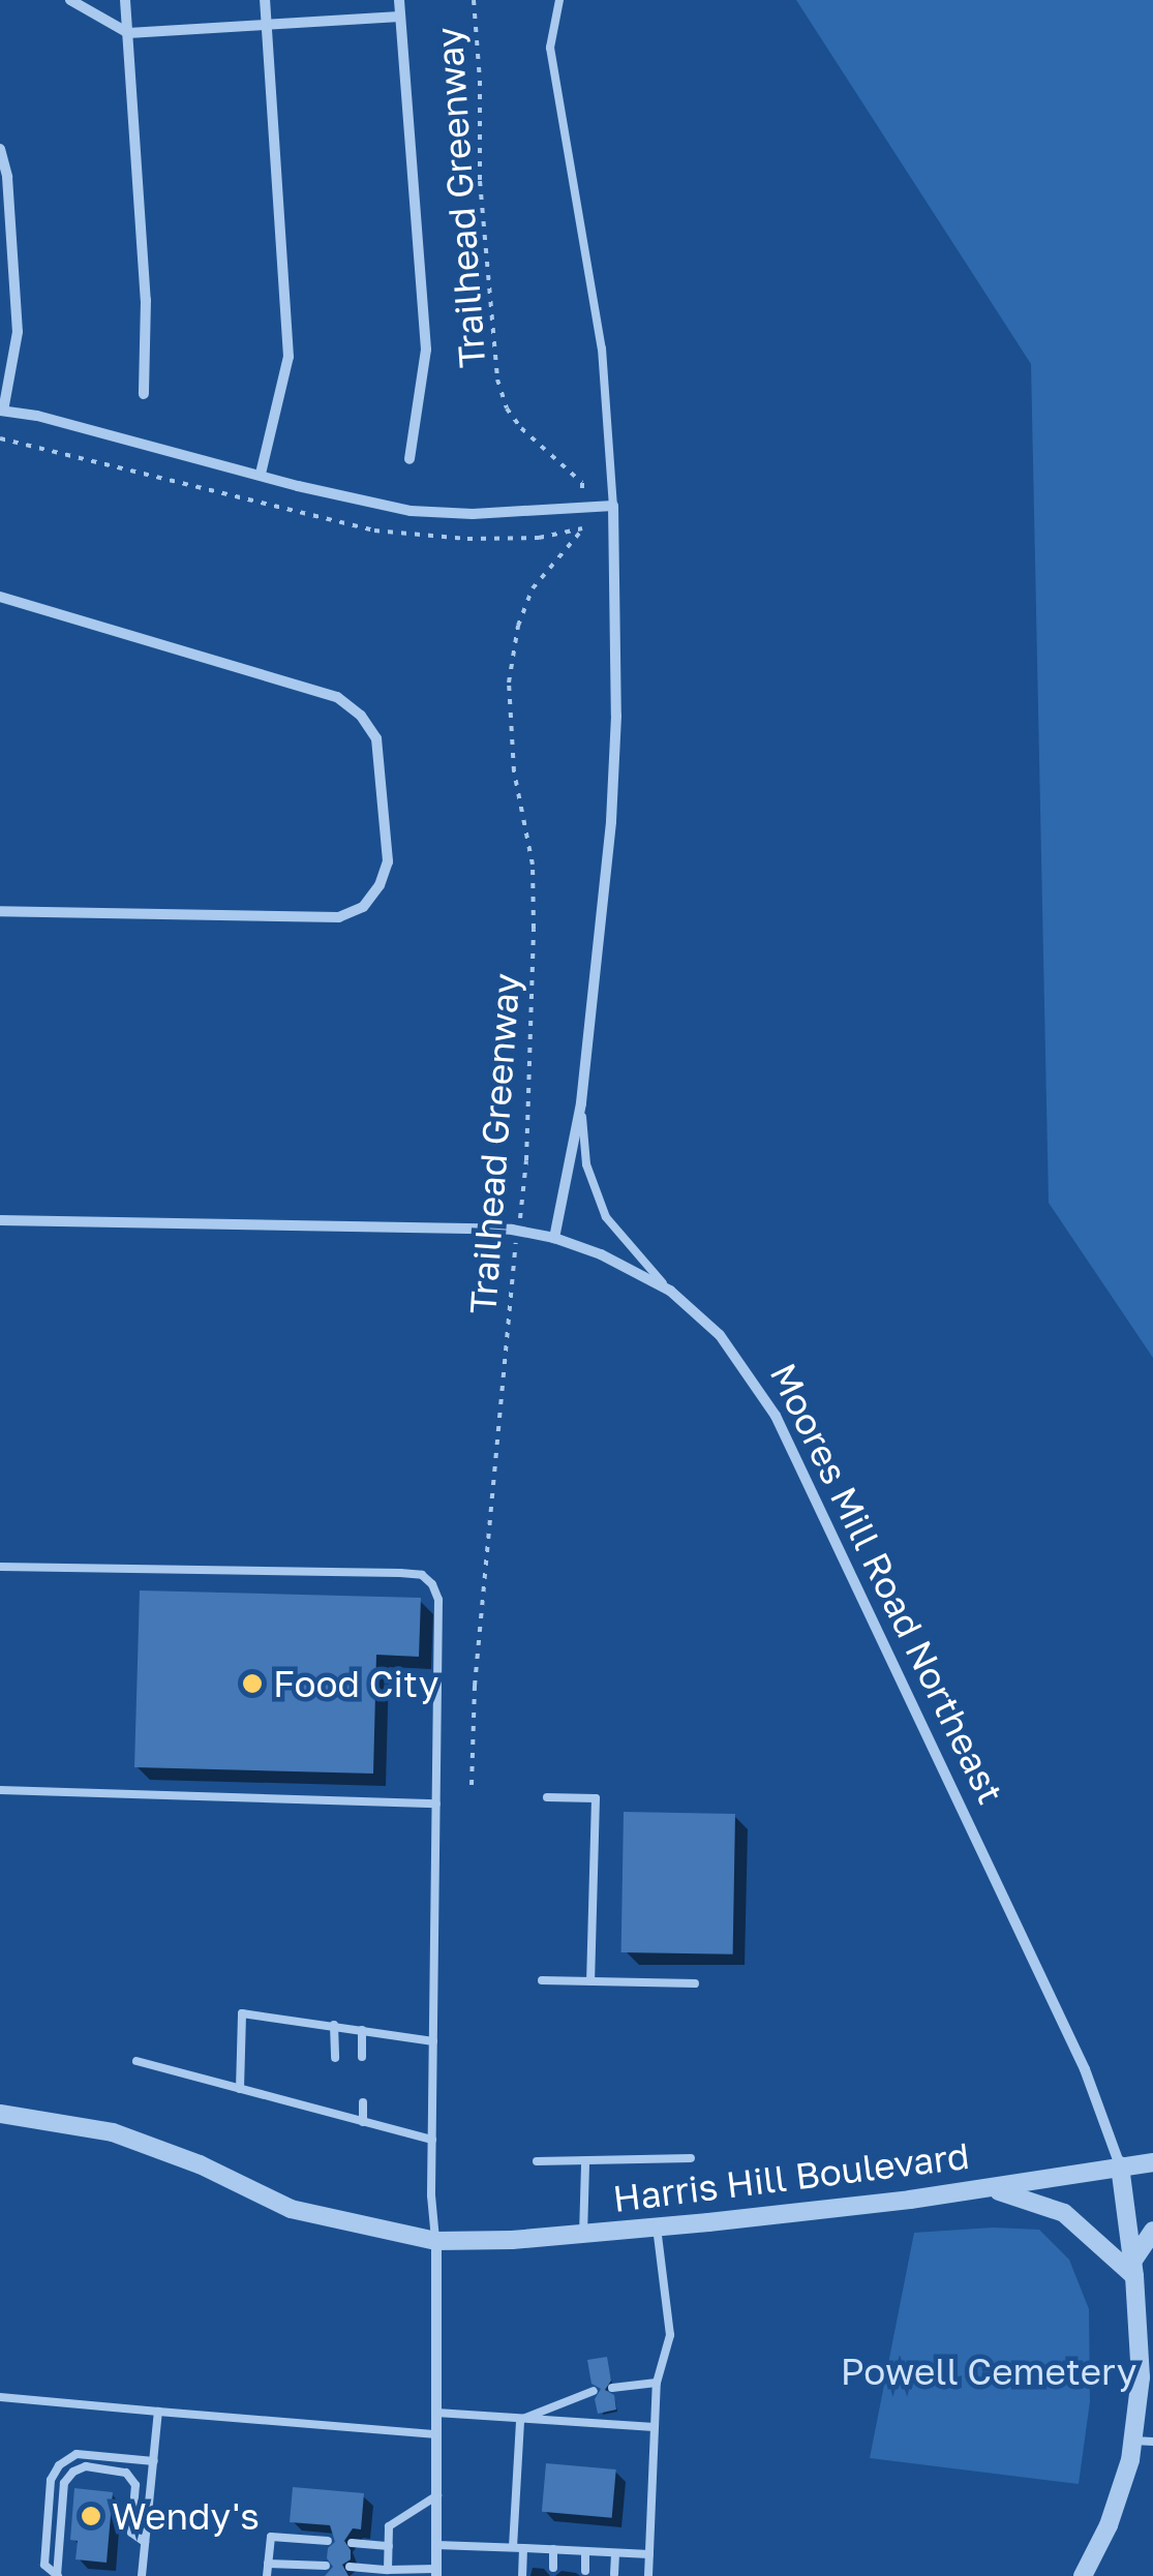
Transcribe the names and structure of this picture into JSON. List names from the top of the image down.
{
  "streets": {
    "street": ["Moores Mill Road Northeast", "Harris Hill Boulevard"],
    "path": ["Trailhead Greenway"]
  },
  "crossings": [
    ["Trailhead Greenway", "Moores Mill Road Northeast"],
    ["Moores Mill Road Northeast", "Harris Hill Boulevard"]
  ],
  "parks": ["Powell Cemetery"],
  "places": ["Food City", "Wendy's"]
}
